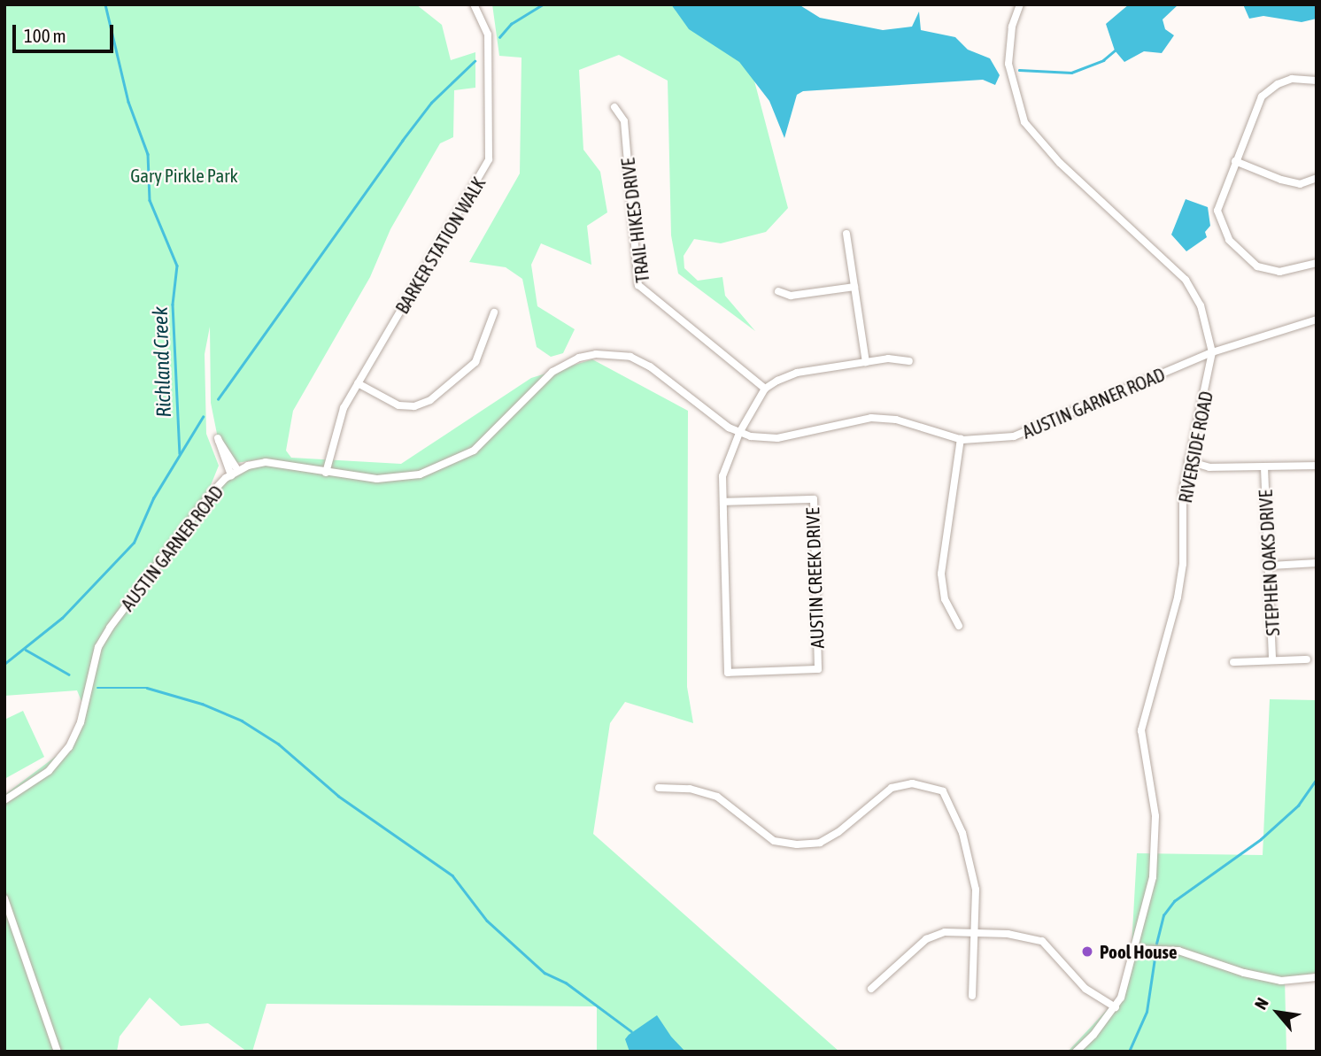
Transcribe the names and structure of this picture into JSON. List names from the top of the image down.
{
  "streets": {
    "street": [
      "TRAIL HIKES DRIVE",
      "BARKER STATION WALK",
      "AUSTIN GARNER ROAD",
      "RIVERSIDE ROAD",
      "STEPHEN OAKS DRIVE",
      "AUSTIN CREEK DRIVE"
    ]
  },
  "crossings": [
    ["TRAIL HIKES DRIVE", "AUSTIN CREEK DRIVE"],
    ["BARKER STATION WALK", "AUSTIN GARNER ROAD"],
    ["AUSTIN GARNER ROAD", "RIVERSIDE ROAD"],
    ["AUSTIN GARNER ROAD", "AUSTIN CREEK DRIVE"]
  ],
  "water": ["Richland Creek"],
  "parks": ["Gary Pirkle Park"],
  "places": ["Pool House"],
  "scale_bar": "100 m",
  "north": "top left"
}
